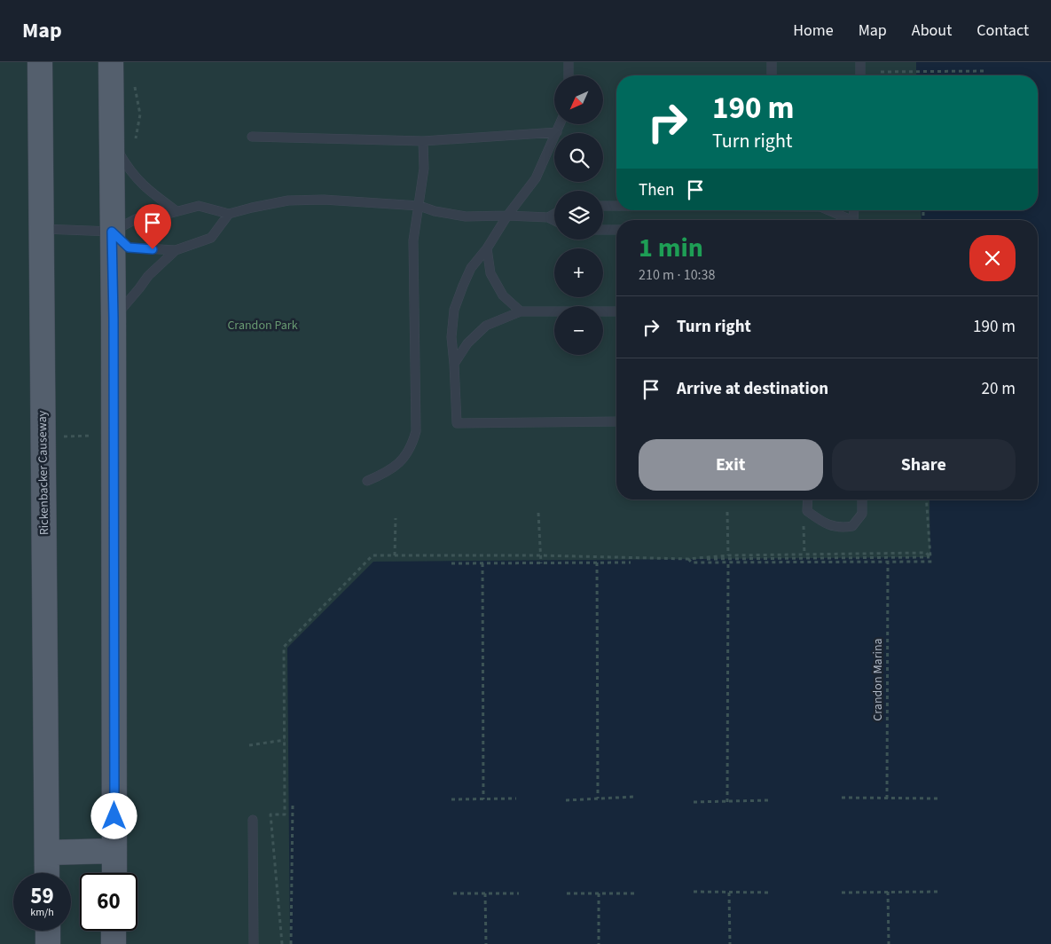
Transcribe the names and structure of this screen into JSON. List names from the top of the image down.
{
  "streets": {
    "main road": ["Rickenbacker Causeway"],
    "path": ["Crandon Marina"]
  },
  "parks": ["Crandon Park"],
  "north": "bottom left",
  "page": {
    "header": "Map",
    "nav": [
      "Home",
      "Map",
      "About",
      "Contact"
    ],
    "map_buttons": ["+", "−"],
    "turn": ["190 m", "Turn right"],
    "then": "Then",
    "heading": ["1 min", "210 m · 10:38"],
    "list": [
      {
        "name": "Turn right",
        "value": "190 m"
      },
      {
        "name": "Arrive at destination",
        "value": "20 m"
      }
    ],
    "buttons": ["Exit", "Share"],
    "speed": "59 km/h",
    "limit": "60"
  }
}
